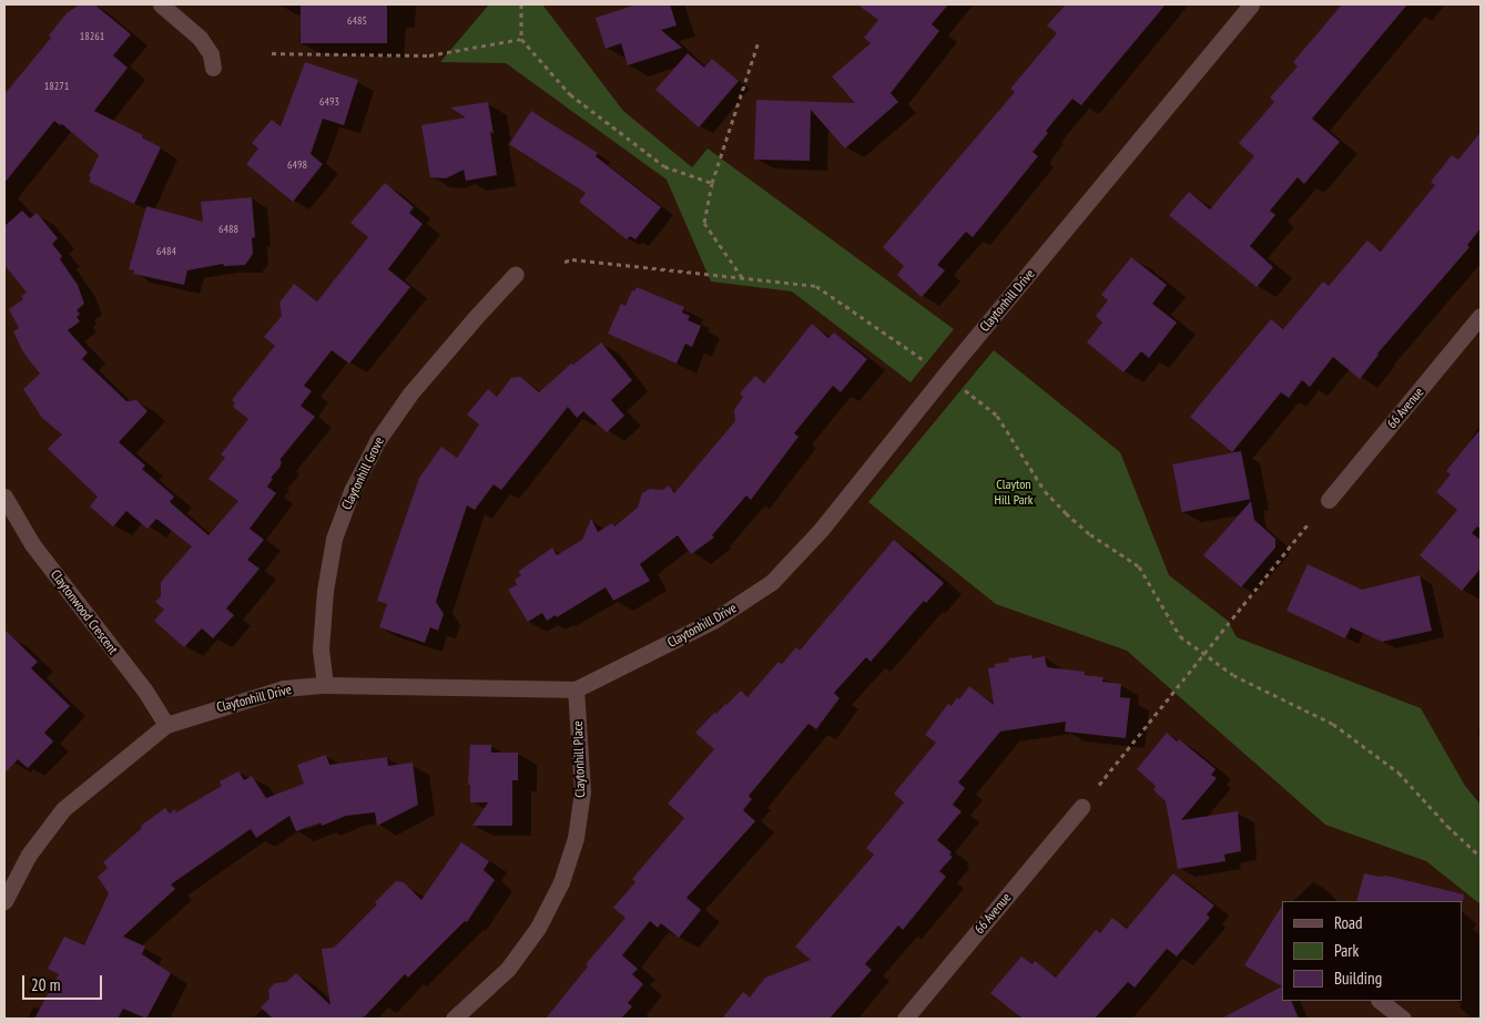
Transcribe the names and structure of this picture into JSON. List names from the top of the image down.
{
  "streets": {
    "street": [
      "Claytonhill Drive",
      "66 Avenue",
      "Claytonhill Grove",
      "Claytonwood Crescent",
      "Claytonhill Place"
    ]
  },
  "crossings": [
    ["Claytonhill Drive", "Claytonhill Grove"],
    ["Claytonhill Drive", "Claytonwood Crescent"],
    ["Claytonhill Drive", "Claytonhill Place"]
  ],
  "parks": ["Clayton Hill Park"],
  "house_numbers": [
    "6485",
    "18261",
    "18271",
    "6493",
    "6498",
    "6488",
    "6484"
  ],
  "legend": ["Road", "Park", "Building"],
  "scale_bar": "20 m"
}
